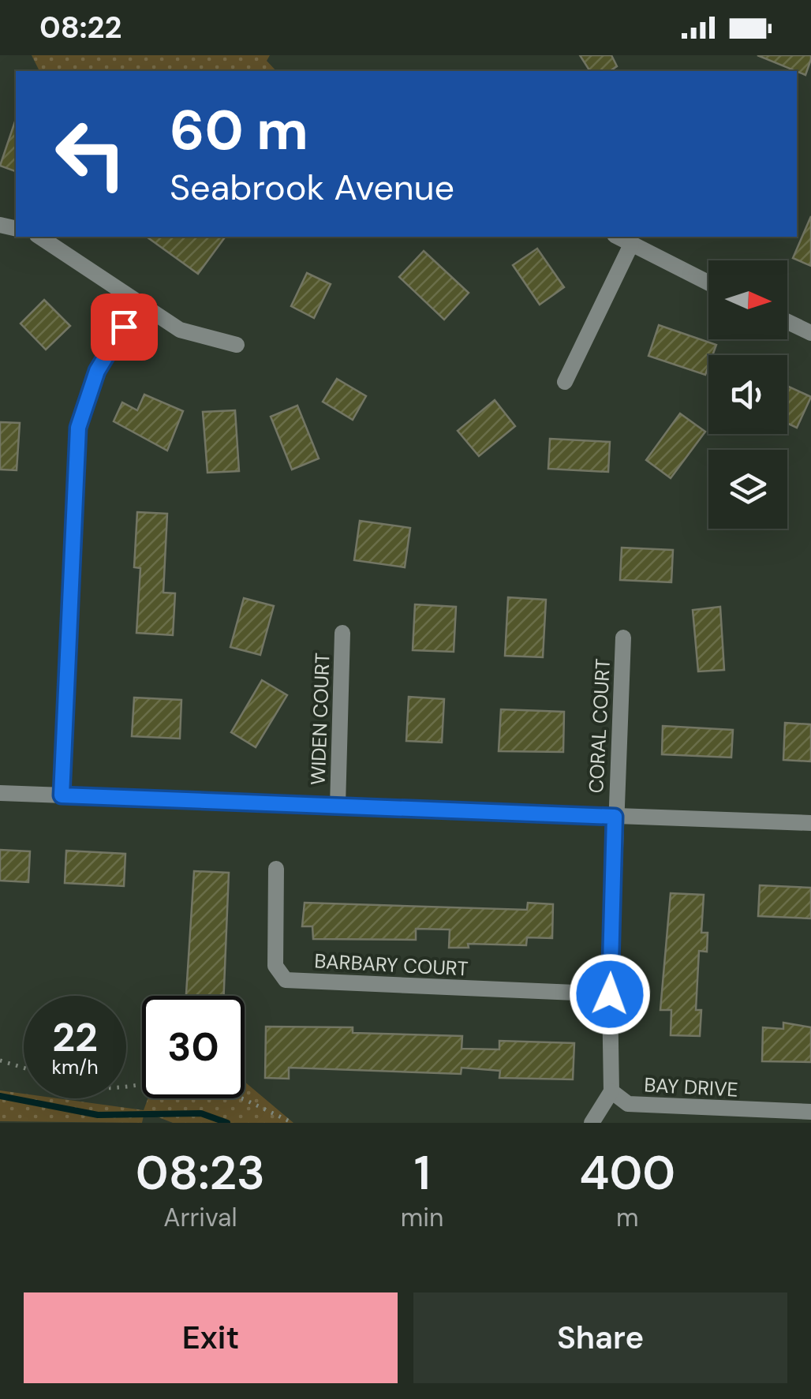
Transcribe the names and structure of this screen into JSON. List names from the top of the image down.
{
  "streets": {
    "street": [
      "WIDEN COURT",
      "CORAL COURT",
      "BARBARY COURT",
      "BAY DRIVE"
    ]
  },
  "north": "right",
  "page": {
    "status": "08:22",
    "turn": ["60 m", "Seabrook Avenue"],
    "speed": "22 km/h",
    "limit": "30",
    "eta": [
      "08:23",
      "Arrival",
      "1",
      "min",
      "400",
      "m"
    ],
    "buttons": ["Exit", "Share"]
  }
}
